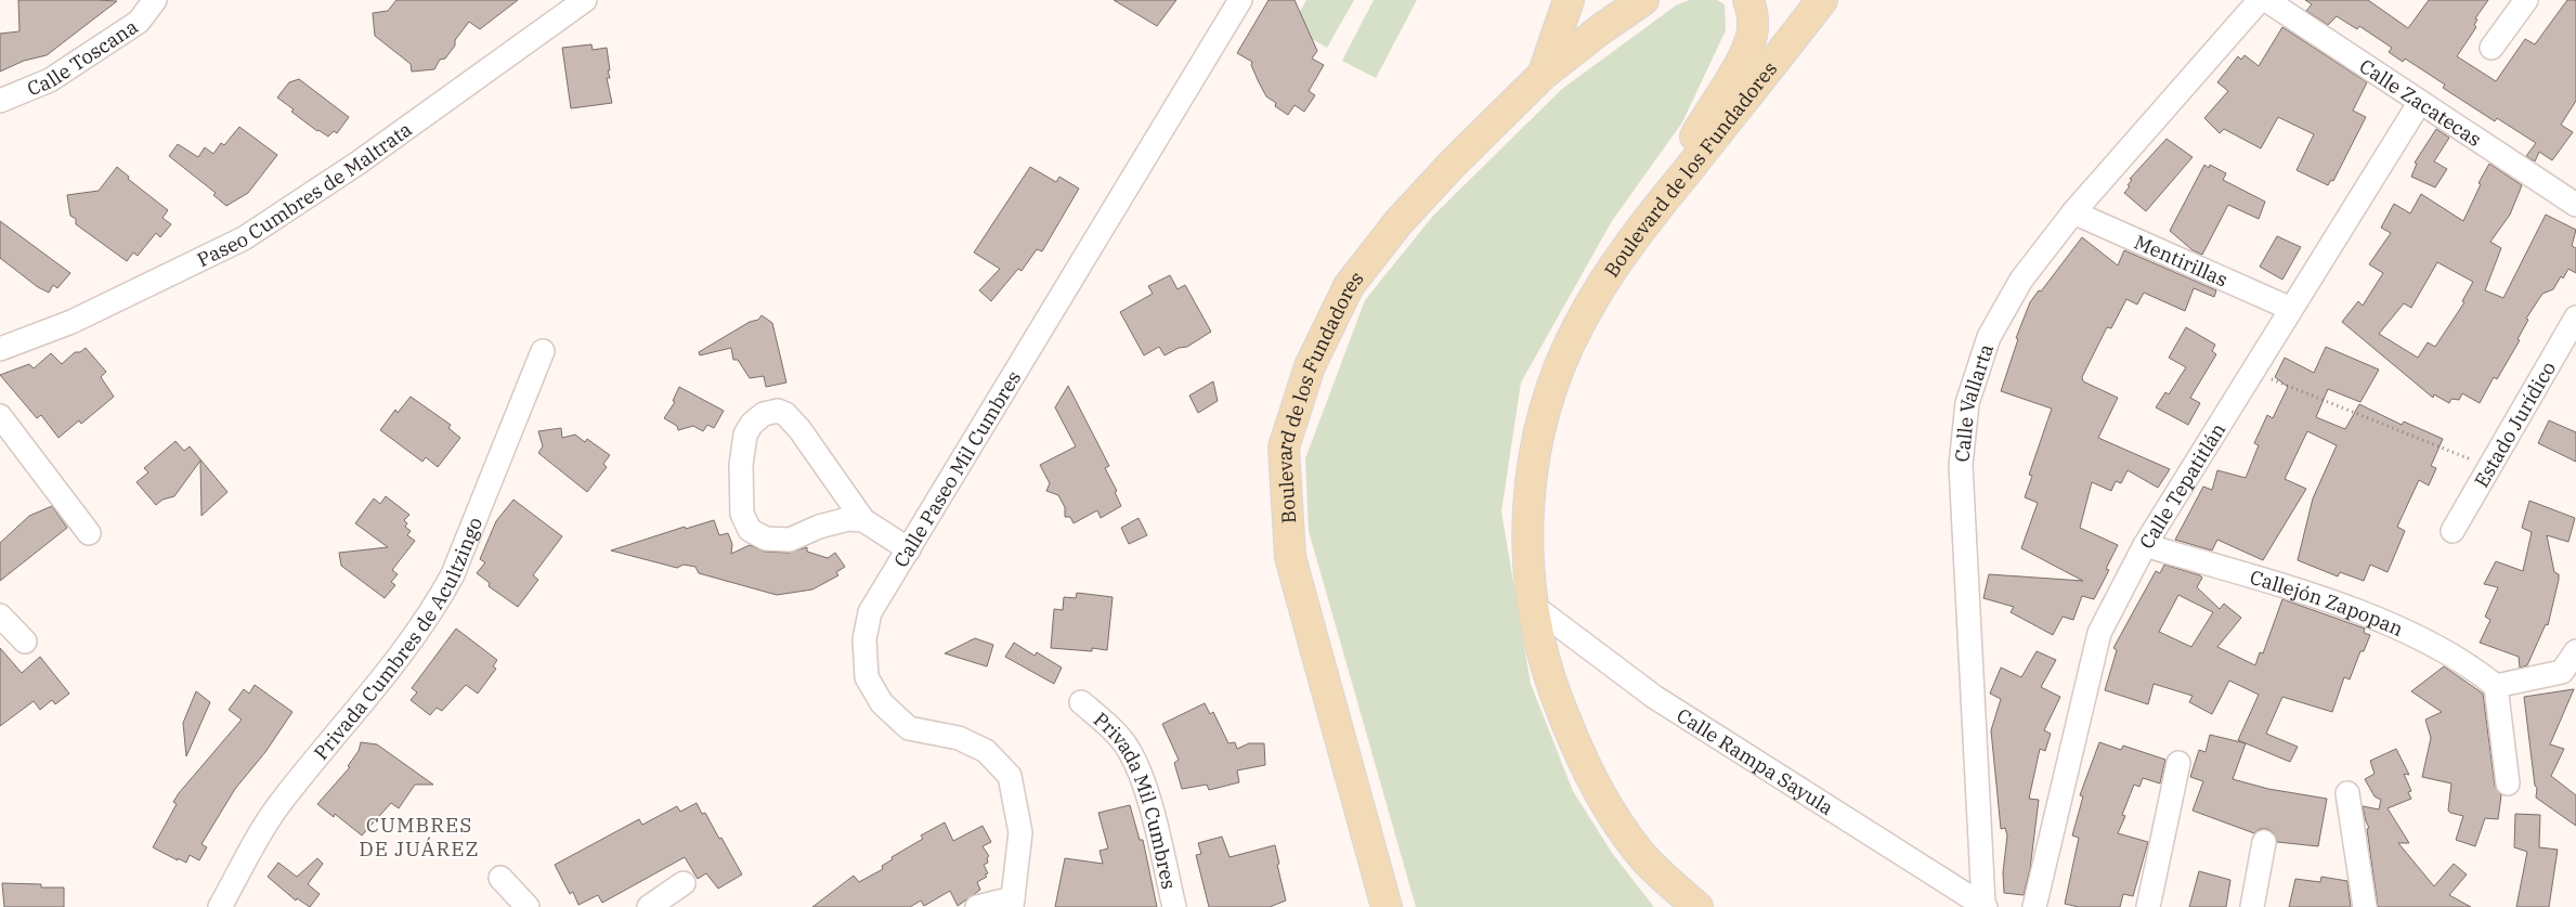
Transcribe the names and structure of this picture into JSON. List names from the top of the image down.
{
  "streets": {
    "main road": ["Boulevard de los Fundadores"],
    "street": [
      "Calle Toscana",
      "Calle Zacatecas",
      "Paseo Cumbres de Maltrata",
      "Mentirillas",
      "Calle Vallarta",
      "Estado Jurídico",
      "Calle Paseo Mil Cumbres",
      "Calle Tepatitlán",
      "Callejón Zapopan",
      "Privada Cumbres de Acultzingo",
      "Calle Rampa Sayula",
      "Privada Mil Cumbres"
    ]
  },
  "crossings": [
    ["Calle Zacatecas", "Calle Tepatitlán"],
    ["Boulevard de los Fundadores", "Calle Rampa Sayula"],
    ["Mentirillas", "Calle Vallarta"],
    ["Mentirillas", "Calle Tepatitlán"],
    ["Calle Vallarta", "Calle Rampa Sayula"],
    ["Calle Tepatitlán", "Callejón Zapopan"]
  ],
  "districts": ["CUMBRES DE JUÁREZ"]
}
